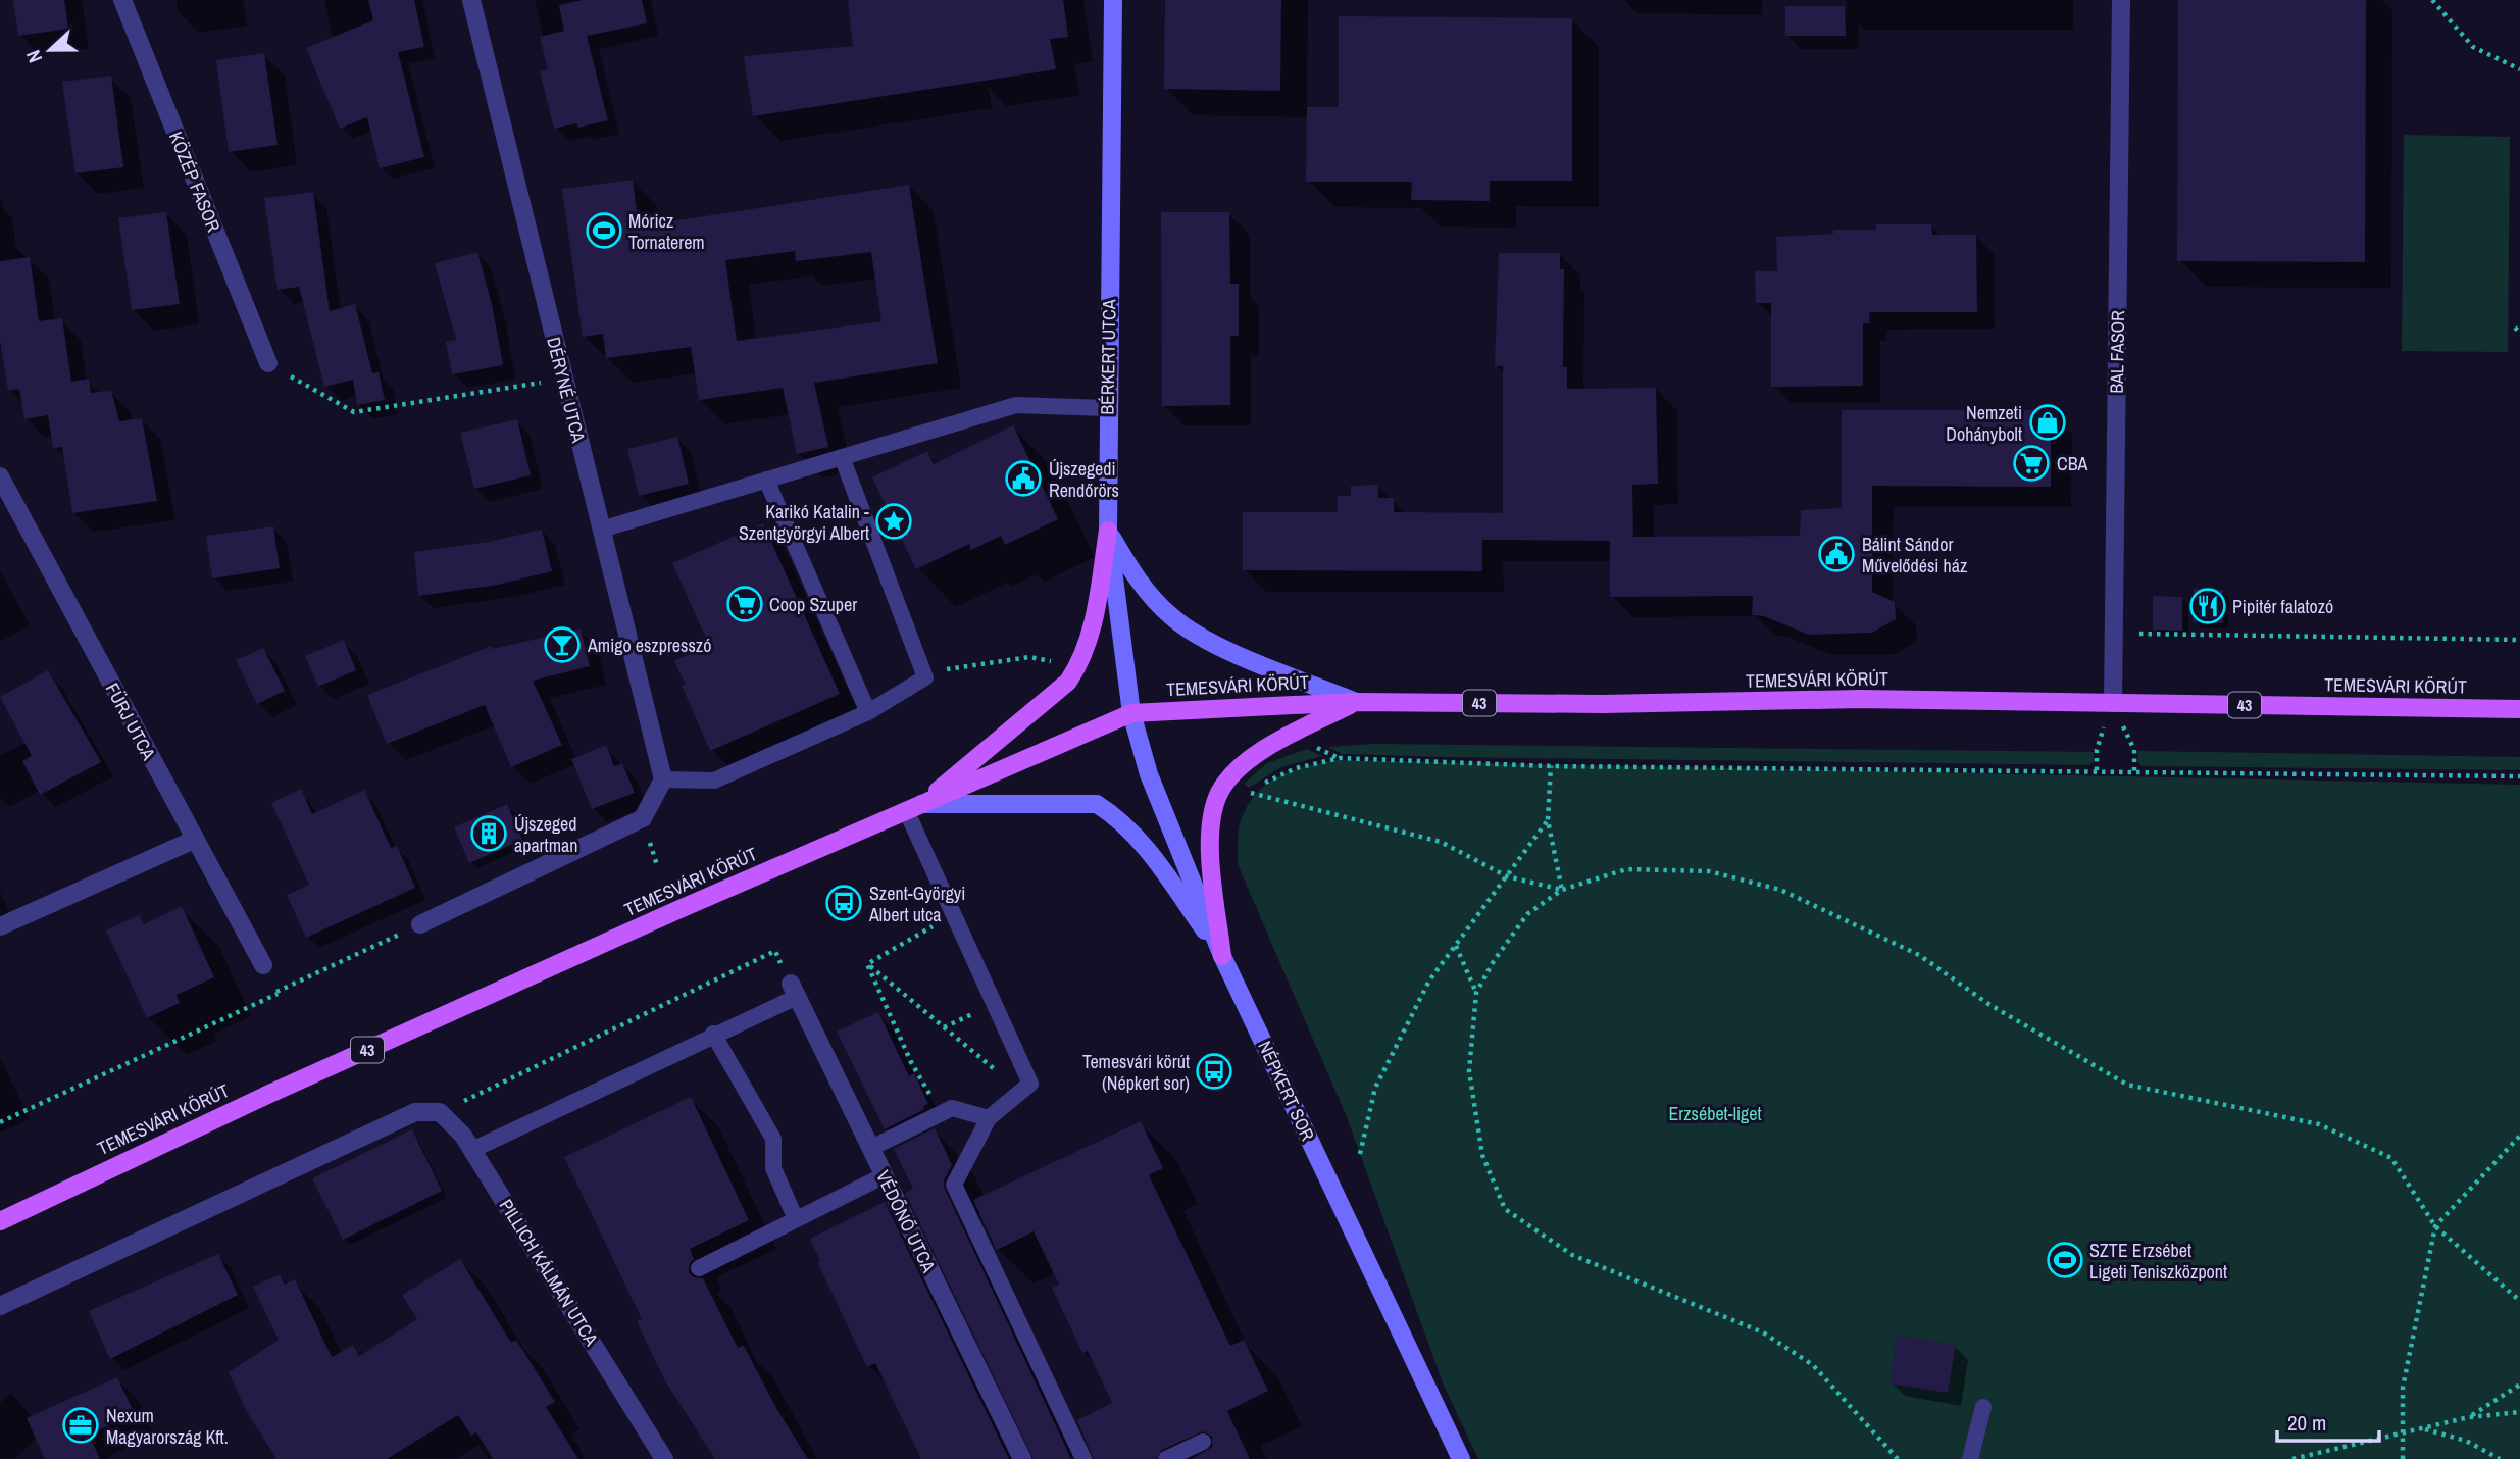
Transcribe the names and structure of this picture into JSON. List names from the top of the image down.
{
  "streets": {
    "main road": ["TEMESVÁRI KÖRÚT", "43"],
    "street": [
      "KÖZÉP FASOR",
      "BAL FASOR",
      "BÉRKERT UTCA",
      "DÉRYNÉ UTCA",
      "FÜRJ UTCA",
      "NÉPKERT SOR",
      "VÉDŐNŐ UTCA",
      "PILLICH KÁLMÁN UTCA"
    ]
  },
  "crossings": [
    ["BAL FASOR", "TEMESVÁRI KÖRÚT"],
    ["BÉRKERT UTCA", "TEMESVÁRI KÖRÚT"],
    ["BÉRKERT UTCA", "NÉPKERT SOR"],
    ["TEMESVÁRI KÖRÚT", "NÉPKERT SOR"]
  ],
  "parks": ["Erzsébet-liget"],
  "places": {
    "sports": ["Móricz Tornaterem", "SZTE Erzsébet Ligeti Teniszközpont"],
    "shop": ["Nemzeti Dohánybolt"],
    "supermarket": ["CBA", "Coop Szuper"],
    "public building": ["Újszegedi Rendőrörs", "Bálint Sándor Művelődési ház"],
    "place": ["Karikó Katalin - Szentgyörgyi Albert"],
    "restaurant": ["Pipitér falatozó"],
    "bar": ["Amigo eszpresszó"],
    "building": ["Újszeged apartman"],
    "bus stop": ["Szent-Györgyi Albert utca", "Temesvári körút (Népkert sor)"],
    "office": ["Nexum Magyarország Kft."]
  },
  "scale_bar": "20 m",
  "north": "left"
}
